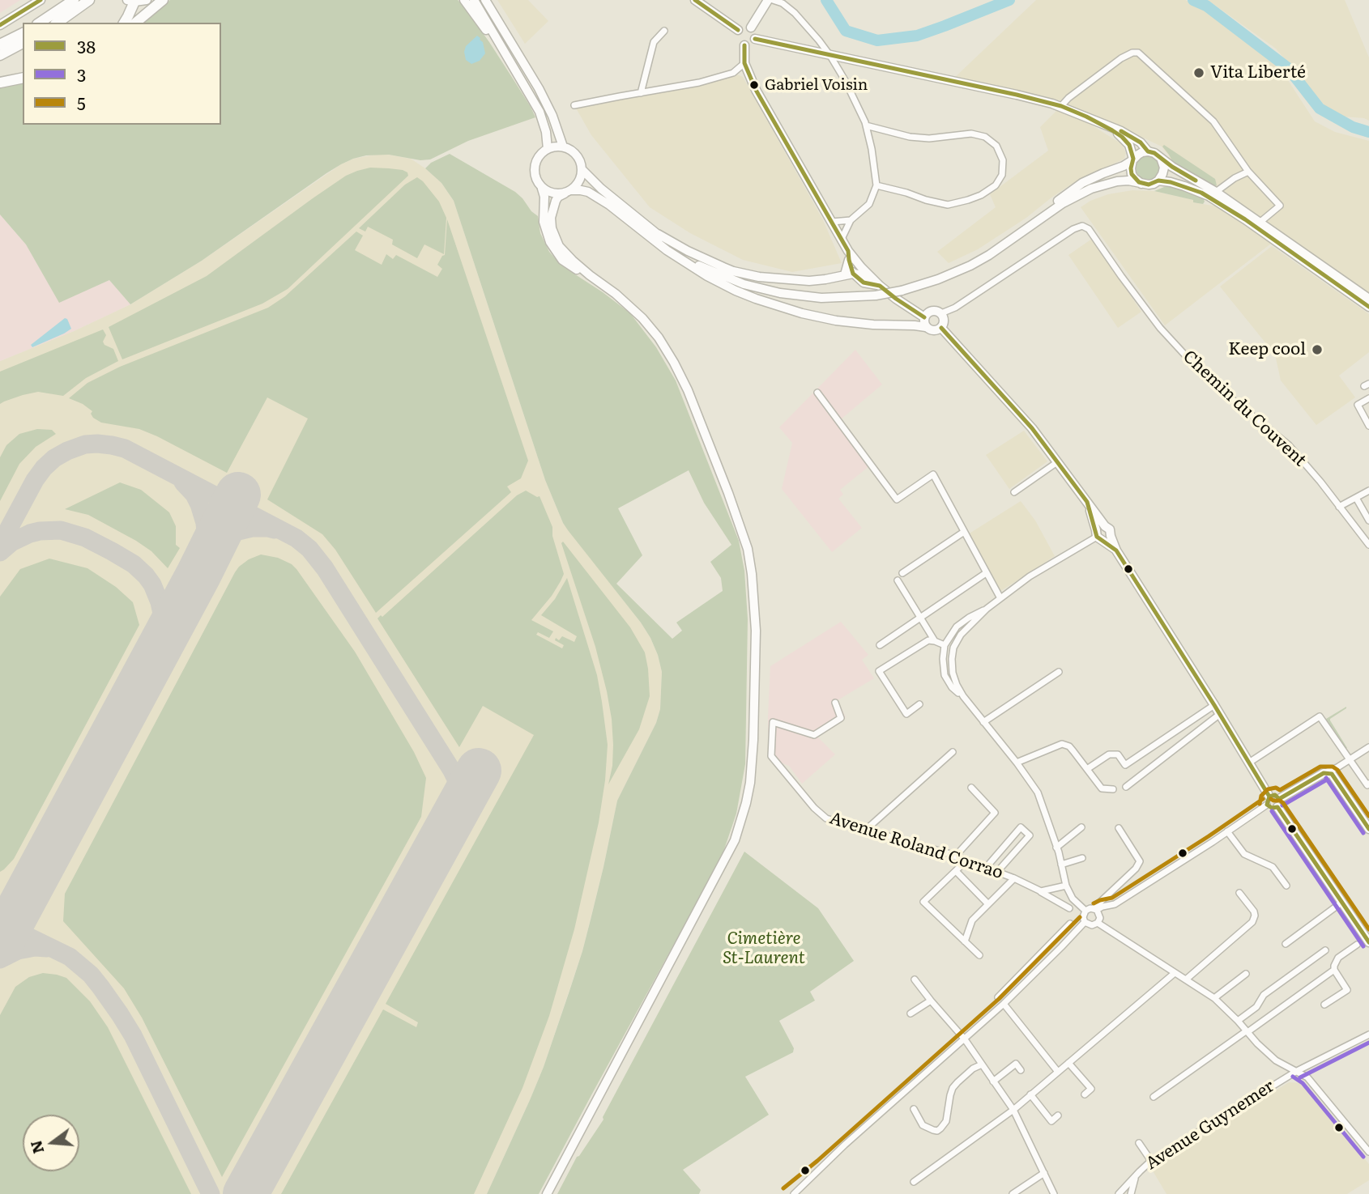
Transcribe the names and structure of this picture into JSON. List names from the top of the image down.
{
  "streets": {
    "street": ["Chemin du Couvent", "Avenue Roland Corrao", "Avenue Guynemer"]
  },
  "parks": ["Cimetière St-Laurent"],
  "places": ["Vita Liberté", "Gabriel Voisin", "Keep cool"],
  "lines": ["transit line 38", "transit line 5", "transit line 3"],
  "legend": ["38", "3", "5"],
  "north": "left"
}
